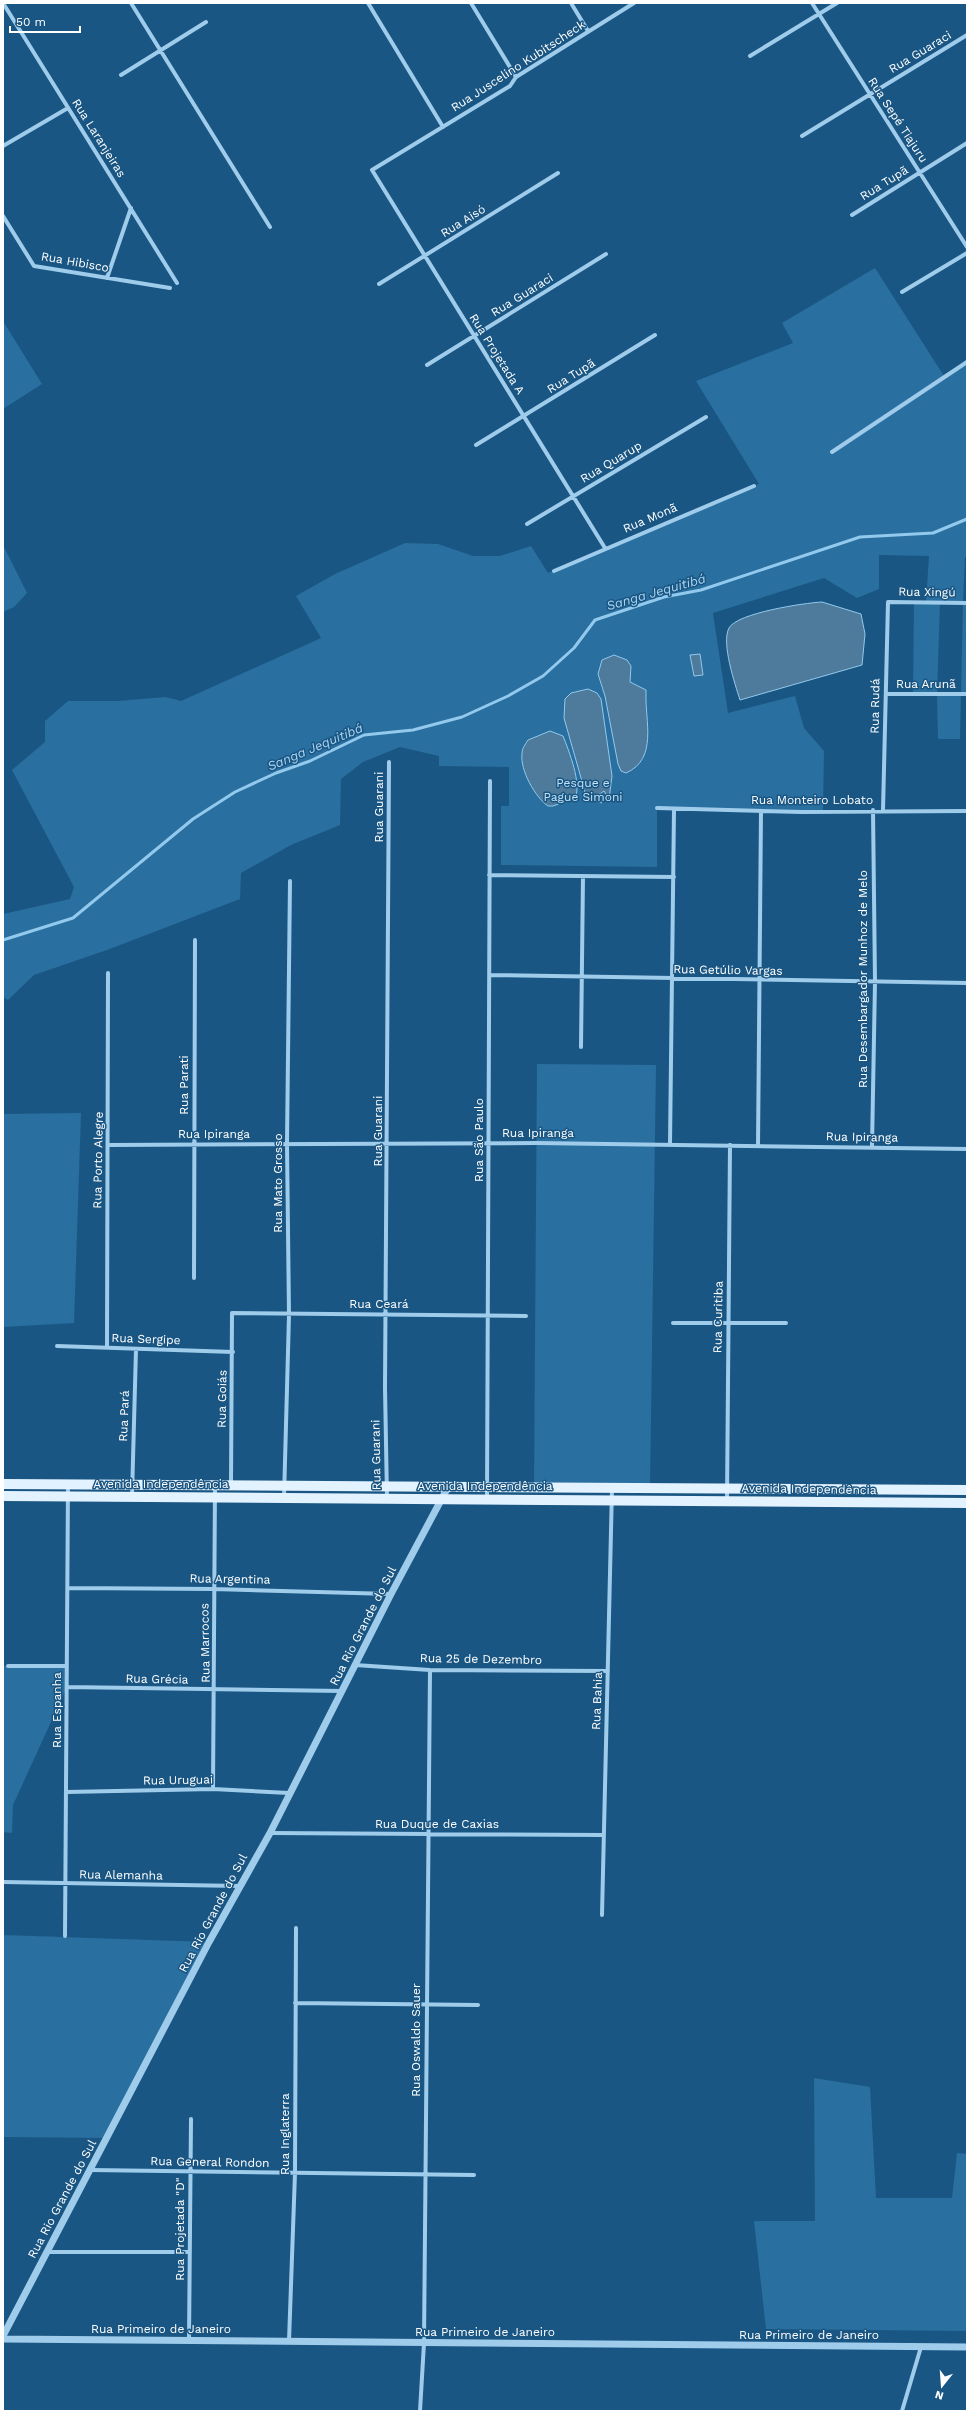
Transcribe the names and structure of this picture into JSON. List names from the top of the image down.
{
  "streets": {
    "main road": ["Avenida Independência"],
    "street": [
      "Rua Guaraci",
      "Rua Juscelino Kubitscheck",
      "Rua Sepé Tiajuru",
      "Rua Laranjeiras",
      "Rua Tupã",
      "Rua Aisó",
      "Rua Hibisco",
      "Rua Projetada A",
      "Rua Quarup",
      "Rua Monã",
      "Rua Xingú",
      "Rua Arunã",
      "Rua Rudá",
      "Rua Monteiro Lobato",
      "Rua Guarani",
      "Rua Getúlio Vargas",
      "Rua Desembargador Munhoz de Melo",
      "Rua Parati",
      "Rua Ipiranga",
      "Rua São Paulo",
      "Rua Porto Alegre",
      "Rua Mato Grosso",
      "Rua Ceará",
      "Rua Curitiba",
      "Rua Sergipe",
      "Rua Goiás",
      "Rua Pará",
      "Rua Argentina",
      "Rua Rio Grande do Sul",
      "Rua Marrocos",
      "Rua 25 de Dezembro",
      "Rua Grécia",
      "Rua Bahia",
      "Rua Espanha",
      "Rua Uruguai",
      "Rua Duque de Caxias",
      "Rua Alemanha",
      "Rua Oswaldo Sauer",
      "Rua Inglaterra",
      "Rua General Rondon",
      "Rua Projetada \"D\"",
      "Rua Primeiro de Janeiro"
    ]
  },
  "crossings": [
    ["Rua Guaraci", "Rua Sepé Tiajuru"],
    ["Rua Guaraci", "Rua Projetada A"],
    ["Rua Juscelino Kubitscheck", "Rua Projetada A"],
    ["Rua Sepé Tiajuru", "Rua Tupã"],
    ["Rua Tupã", "Rua Projetada A"],
    ["Rua Aisó", "Rua Projetada A"],
    ["Rua Projetada A", "Rua Quarup"],
    ["Rua Projetada A", "Rua Monã"],
    ["Rua Xingú", "Rua Rudá"],
    ["Rua Arunã", "Rua Rudá"],
    ["Rua Rudá", "Rua Monteiro Lobato"],
    ["Rua Monteiro Lobato", "Rua Desembargador Munhoz de Melo"],
    ["Rua Guarani", "Rua Ipiranga"],
    ["Rua Guarani", "Rua Ceará"],
    ["Rua Guarani", "Avenida Independência"],
    ["Rua Getúlio Vargas", "Rua Desembargador Munhoz de Melo"],
    ["Rua Getúlio Vargas", "Rua São Paulo"],
    ["Rua Desembargador Munhoz de Melo", "Rua Ipiranga"],
    ["Rua Parati", "Rua Ipiranga"],
    ["Rua Ipiranga", "Rua São Paulo"],
    ["Rua Ipiranga", "Rua Porto Alegre"],
    ["Rua Ipiranga", "Rua Mato Grosso"],
    ["Rua Ipiranga", "Rua Curitiba"],
    ["Rua São Paulo", "Rua Ceará"],
    ["Rua São Paulo", "Avenida Independência"],
    ["Rua Porto Alegre", "Rua Sergipe"],
    ["Rua Mato Grosso", "Rua Ceará"],
    ["Rua Mato Grosso", "Avenida Independência"],
    ["Rua Ceará", "Rua Goiás"],
    ["Rua Curitiba", "Avenida Independência"],
    ["Rua Sergipe", "Rua Goiás"],
    ["Rua Sergipe", "Rua Pará"],
    ["Rua Goiás", "Avenida Independência"],
    ["Rua Pará", "Avenida Independência"],
    ["Avenida Independência", "Rua Rio Grande do Sul"],
    ["Avenida Independência", "Rua Marrocos"],
    ["Avenida Independência", "Rua Bahia"],
    ["Avenida Independência", "Rua Espanha"],
    ["Rua Argentina", "Rua Rio Grande do Sul"],
    ["Rua Argentina", "Rua Marrocos"],
    ["Rua Argentina", "Rua Espanha"],
    ["Rua Rio Grande do Sul", "Rua 25 de Dezembro"],
    ["Rua Rio Grande do Sul", "Rua Grécia"],
    ["Rua Rio Grande do Sul", "Rua Uruguai"],
    ["Rua Rio Grande do Sul", "Rua Duque de Caxias"],
    ["Rua Rio Grande do Sul", "Rua Alemanha"],
    ["Rua Rio Grande do Sul", "Rua General Rondon"],
    ["Rua Rio Grande do Sul", "Rua Primeiro de Janeiro"],
    ["Rua Marrocos", "Rua Grécia"],
    ["Rua Marrocos", "Rua Uruguai"],
    ["Rua 25 de Dezembro", "Rua Bahia"],
    ["Rua 25 de Dezembro", "Rua Oswaldo Sauer"],
    ["Rua Grécia", "Rua Espanha"],
    ["Rua Bahia", "Rua Duque de Caxias"],
    ["Rua Espanha", "Rua Uruguai"],
    ["Rua Espanha", "Rua Alemanha"],
    ["Rua Duque de Caxias", "Rua Oswaldo Sauer"],
    ["Rua Oswaldo Sauer", "Rua General Rondon"],
    ["Rua Oswaldo Sauer", "Rua Primeiro de Janeiro"],
    ["Rua Inglaterra", "Rua General Rondon"],
    ["Rua Inglaterra", "Rua Primeiro de Janeiro"],
    ["Rua General Rondon", "Rua Projetada \"D\""],
    ["Rua Projetada \"D\"", "Rua Primeiro de Janeiro"]
  ],
  "water": ["Sanga Jequitibá"],
  "parks": ["Pesque e Pague Simoni"],
  "scale_bar": "50 m",
  "north": "bottom"
}
